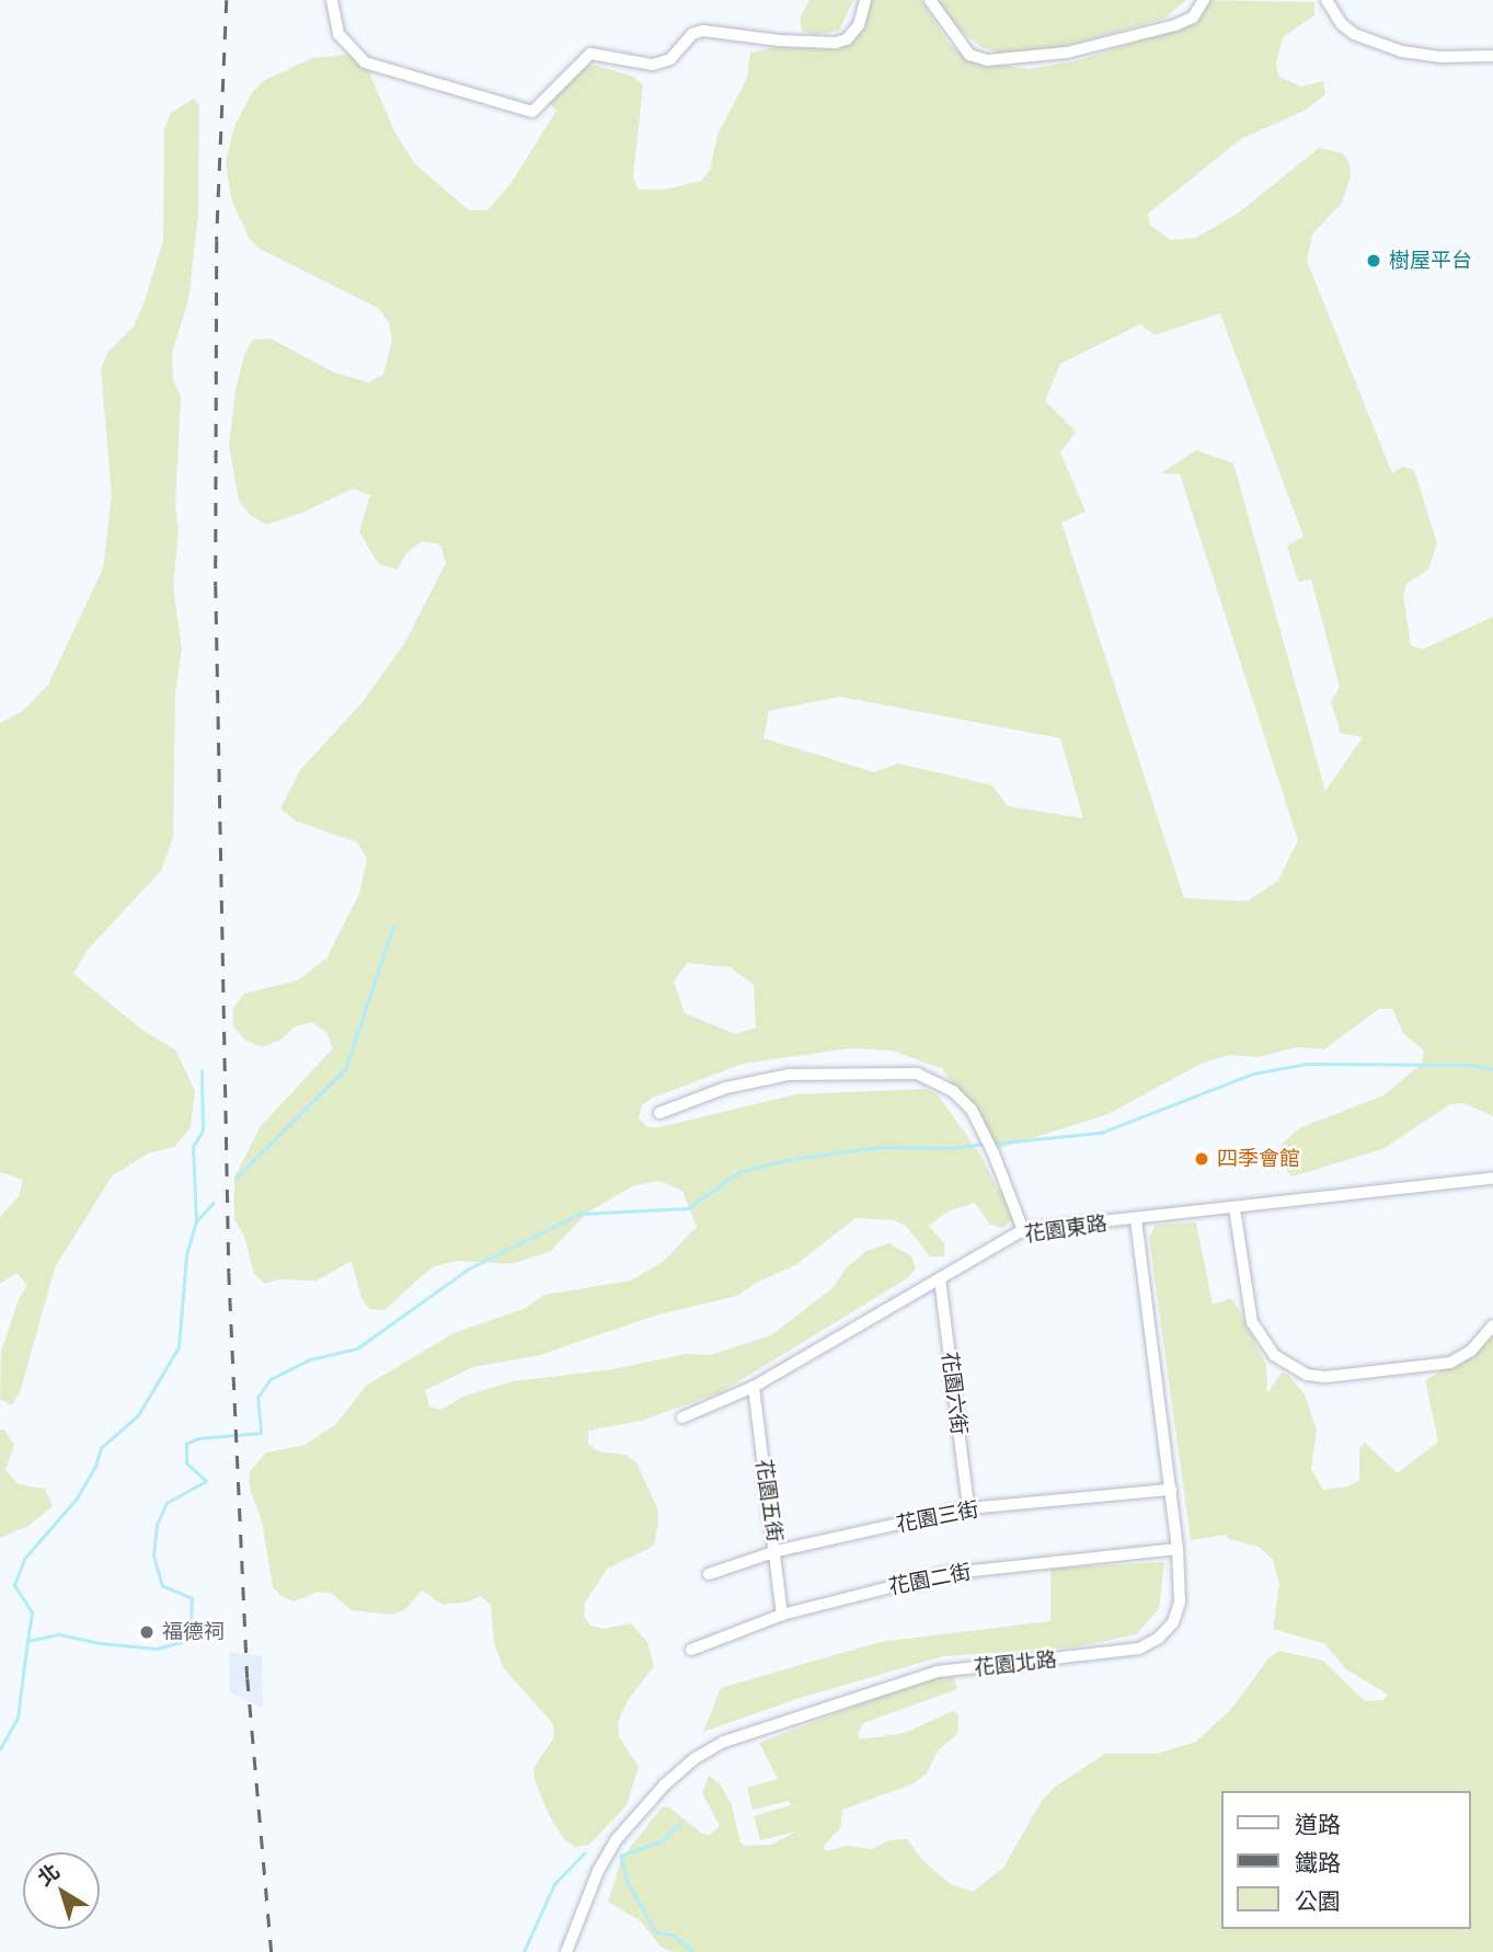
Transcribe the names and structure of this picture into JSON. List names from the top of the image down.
{
  "streets": {
    "street": [
      "花園東路",
      "花園六街",
      "花園五街",
      "花園三街",
      "花園二街",
      "花園北路"
    ]
  },
  "crossings": [
    ["花園東路", "花園六街"],
    ["花園東路", "花園五街"],
    ["花園東路", "花園北路"],
    ["花園六街", "花園三街"],
    ["花園五街", "花園三街"],
    ["花園五街", "花園二街"],
    ["花園三街", "花園北路"],
    ["花園二街", "花園北路"]
  ],
  "places": ["樹屋平台", "四季會館", "福德祠"],
  "legend": ["道路", "鐵路", "公園"],
  "north": "top left"
}
